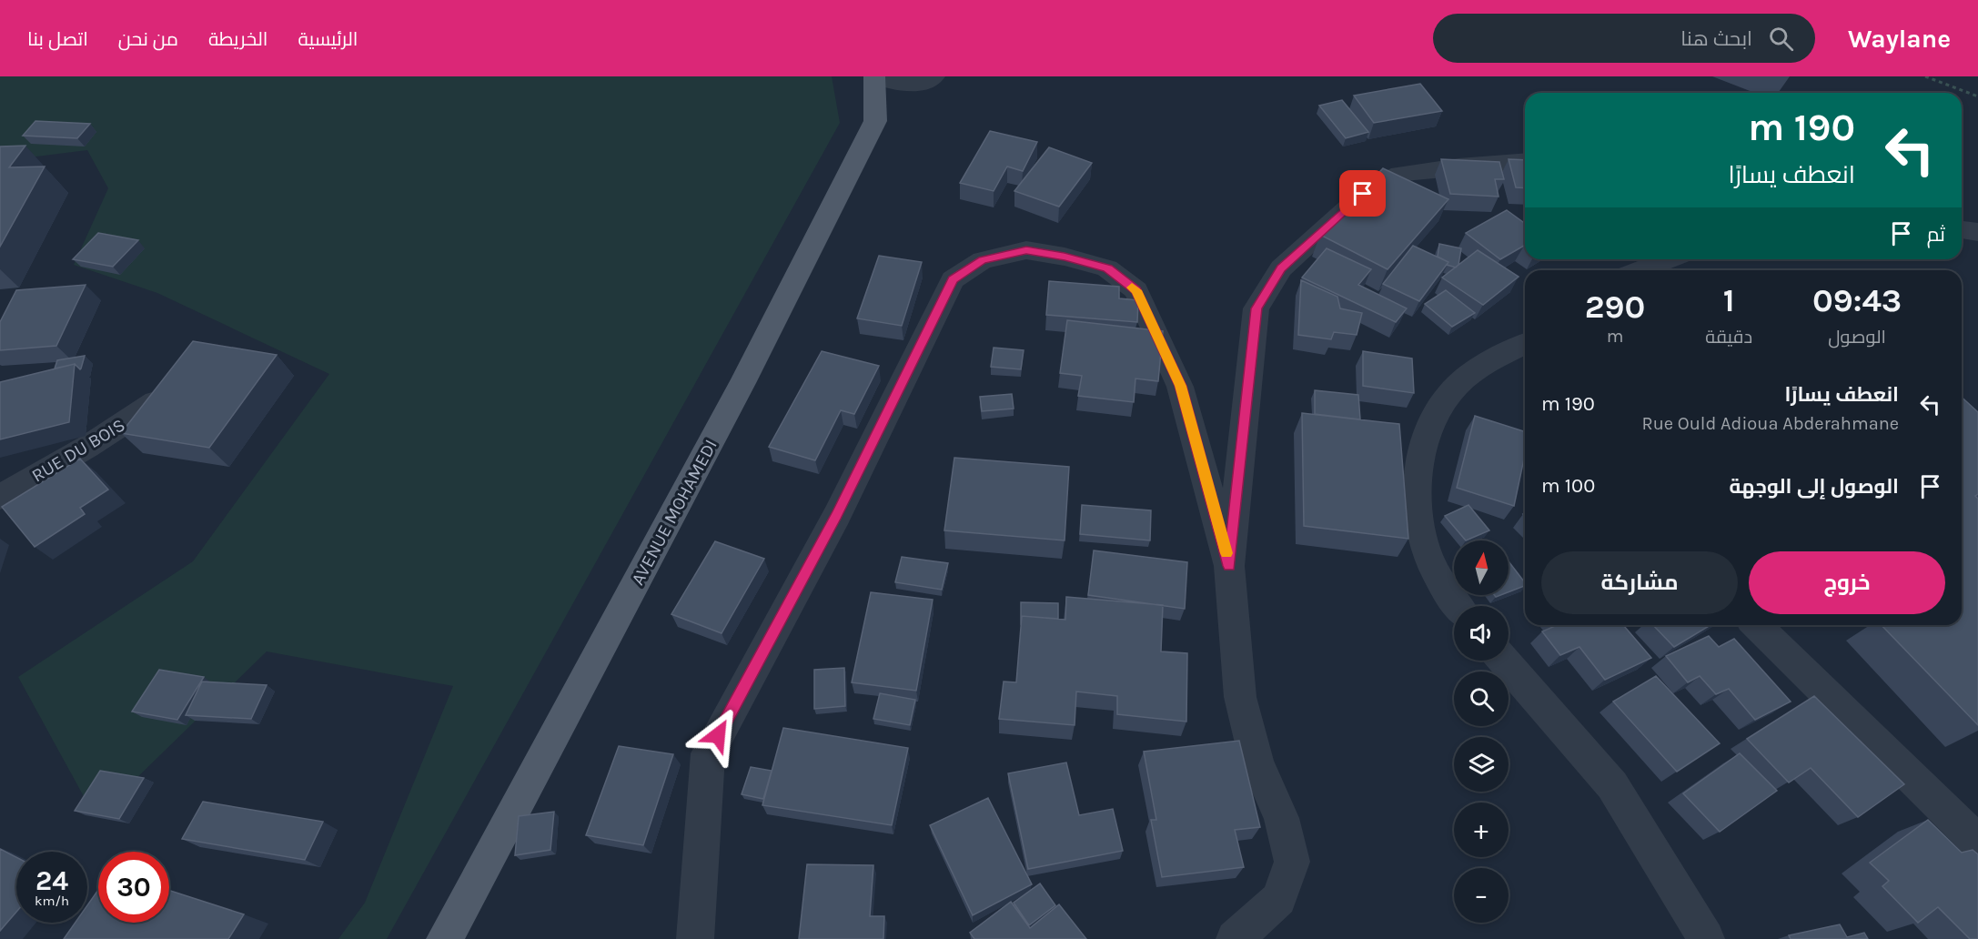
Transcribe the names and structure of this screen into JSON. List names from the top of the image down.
{
  "streets": {
    "main road": ["AVENUE MOHAMEDI"],
    "street": ["RUE DU BOIS"]
  },
  "north": "top",
  "page": {
    "header": "Waylane",
    "search": "ابحث هنا",
    "nav": [
      "الرئيسية",
      "الخريطة",
      "من نحن",
      "اتصل بنا"
    ],
    "turn": ["190 m", "انعطف يسارًا"],
    "then": "ثم",
    "eta": [
      "09:43",
      "الوصول",
      "1",
      "دقيقة",
      "290",
      "m"
    ],
    "list": [
      {
        "name": "انعطف يسارًا",
        "note": "Rue Ould Adioua Abderahmane",
        "value": "190 m"
      },
      {
        "name": "الوصول إلى الوجهة",
        "value": "100 m"
      }
    ],
    "map_buttons": ["+", "−"],
    "buttons": ["خروج", "مشاركة"],
    "speed": "24 km/h",
    "limit": "30"
  }
}
